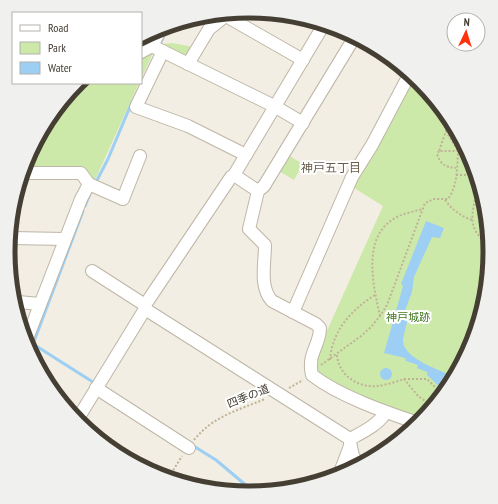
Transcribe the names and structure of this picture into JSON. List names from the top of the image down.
{
  "streets": {
    "path": ["四季の道"]
  },
  "districts": ["神戸五丁目"],
  "parks": ["神戸城跡"],
  "legend": ["Road", "Park", "Water"],
  "north": "top"
}
